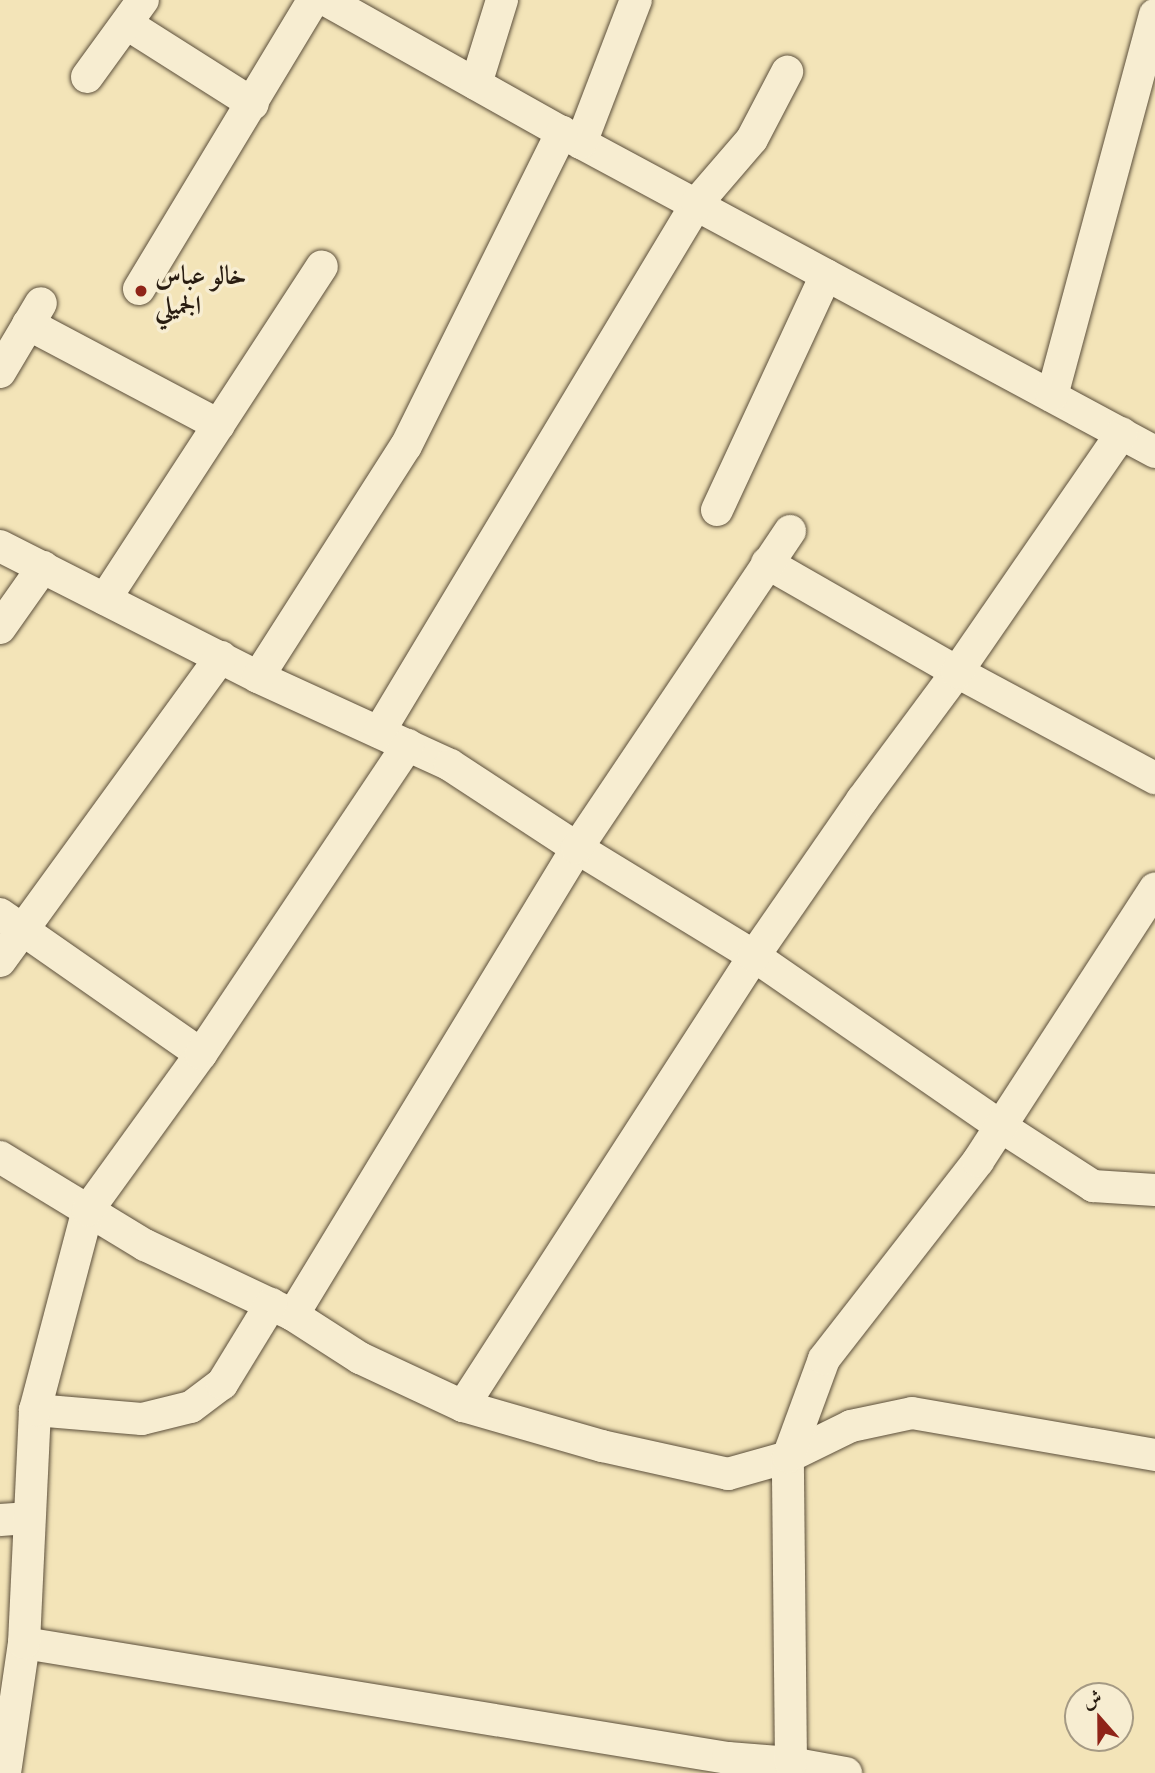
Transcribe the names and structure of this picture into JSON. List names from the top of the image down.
{
  "places": ["خالو عباس الجميلي"],
  "north": "top"
}
